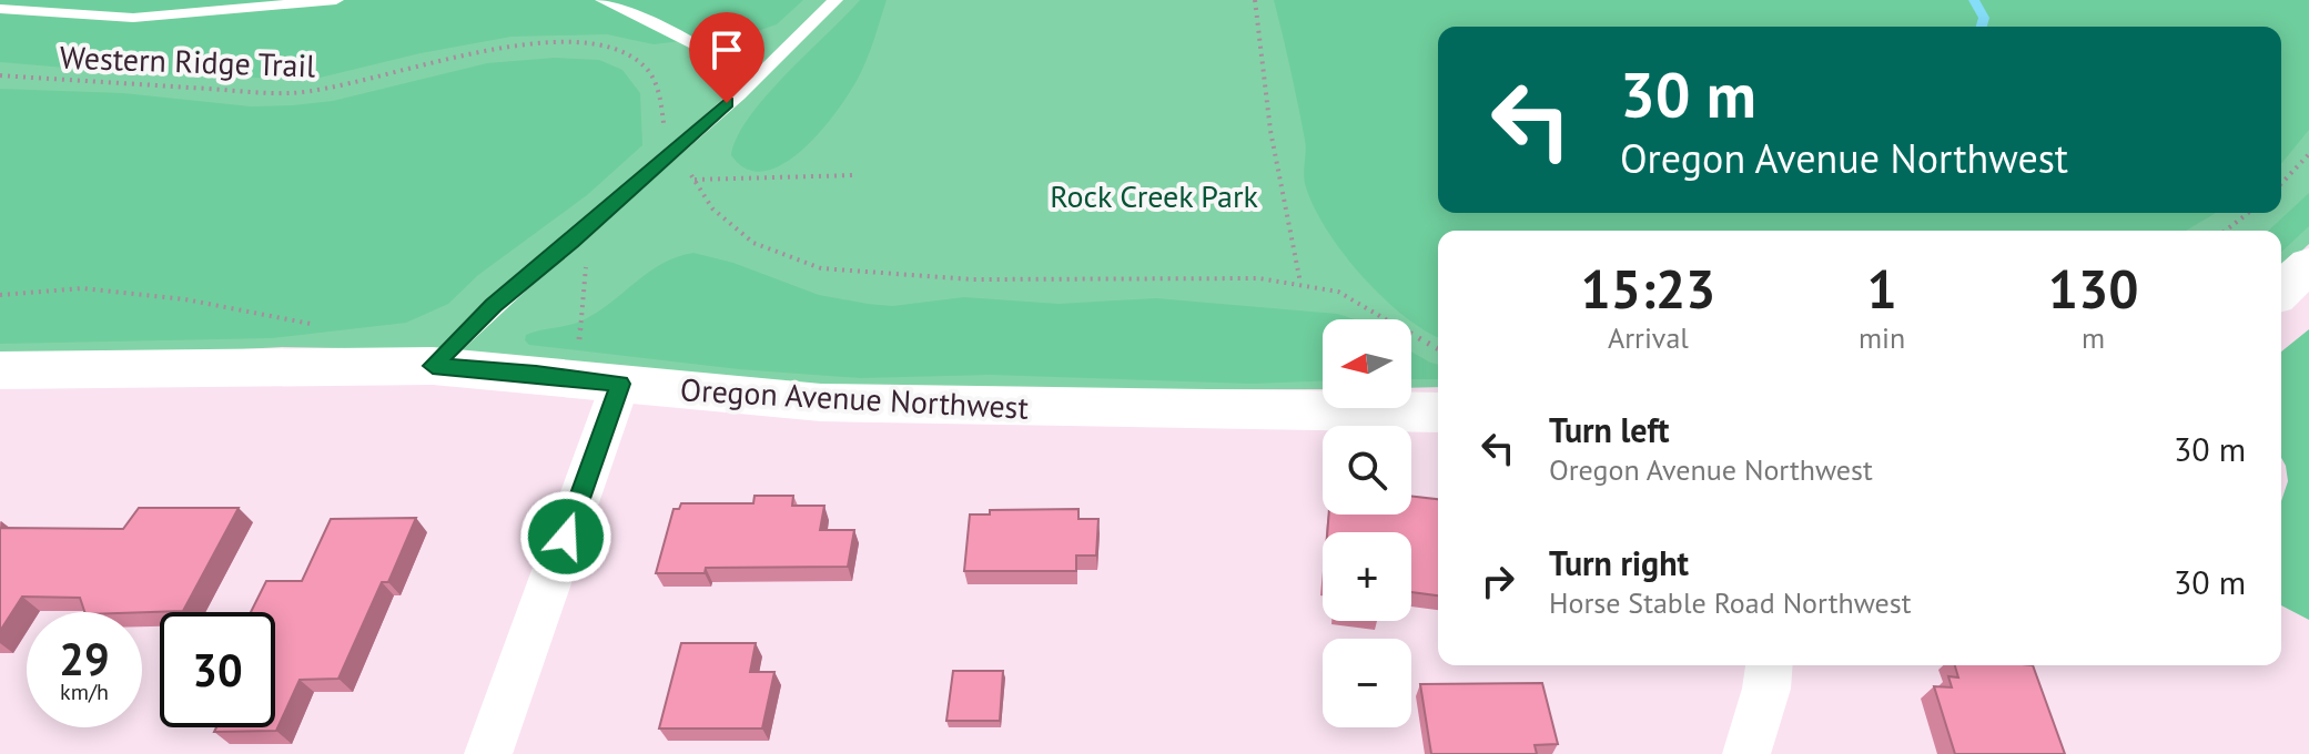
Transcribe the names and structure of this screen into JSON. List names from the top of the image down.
{
  "streets": {
    "street": ["Oregon Avenue Northwest"],
    "path": ["Western Ridge Trail"]
  },
  "parks": ["Rock Creek Park"],
  "north": "left",
  "page": {
    "turn": ["30 m", "Oregon Avenue Northwest"],
    "eta": [
      "15:23",
      "Arrival",
      "1",
      "min",
      "130",
      "m"
    ],
    "map_buttons": ["+", "−"],
    "list": [
      {
        "name": "Turn left",
        "note": "Oregon Avenue Northwest",
        "value": "30 m"
      },
      {
        "name": "Turn right",
        "note": "Horse Stable Road Northwest",
        "value": "30 m"
      }
    ],
    "speed": "29 km/h",
    "limit": "30"
  }
}
